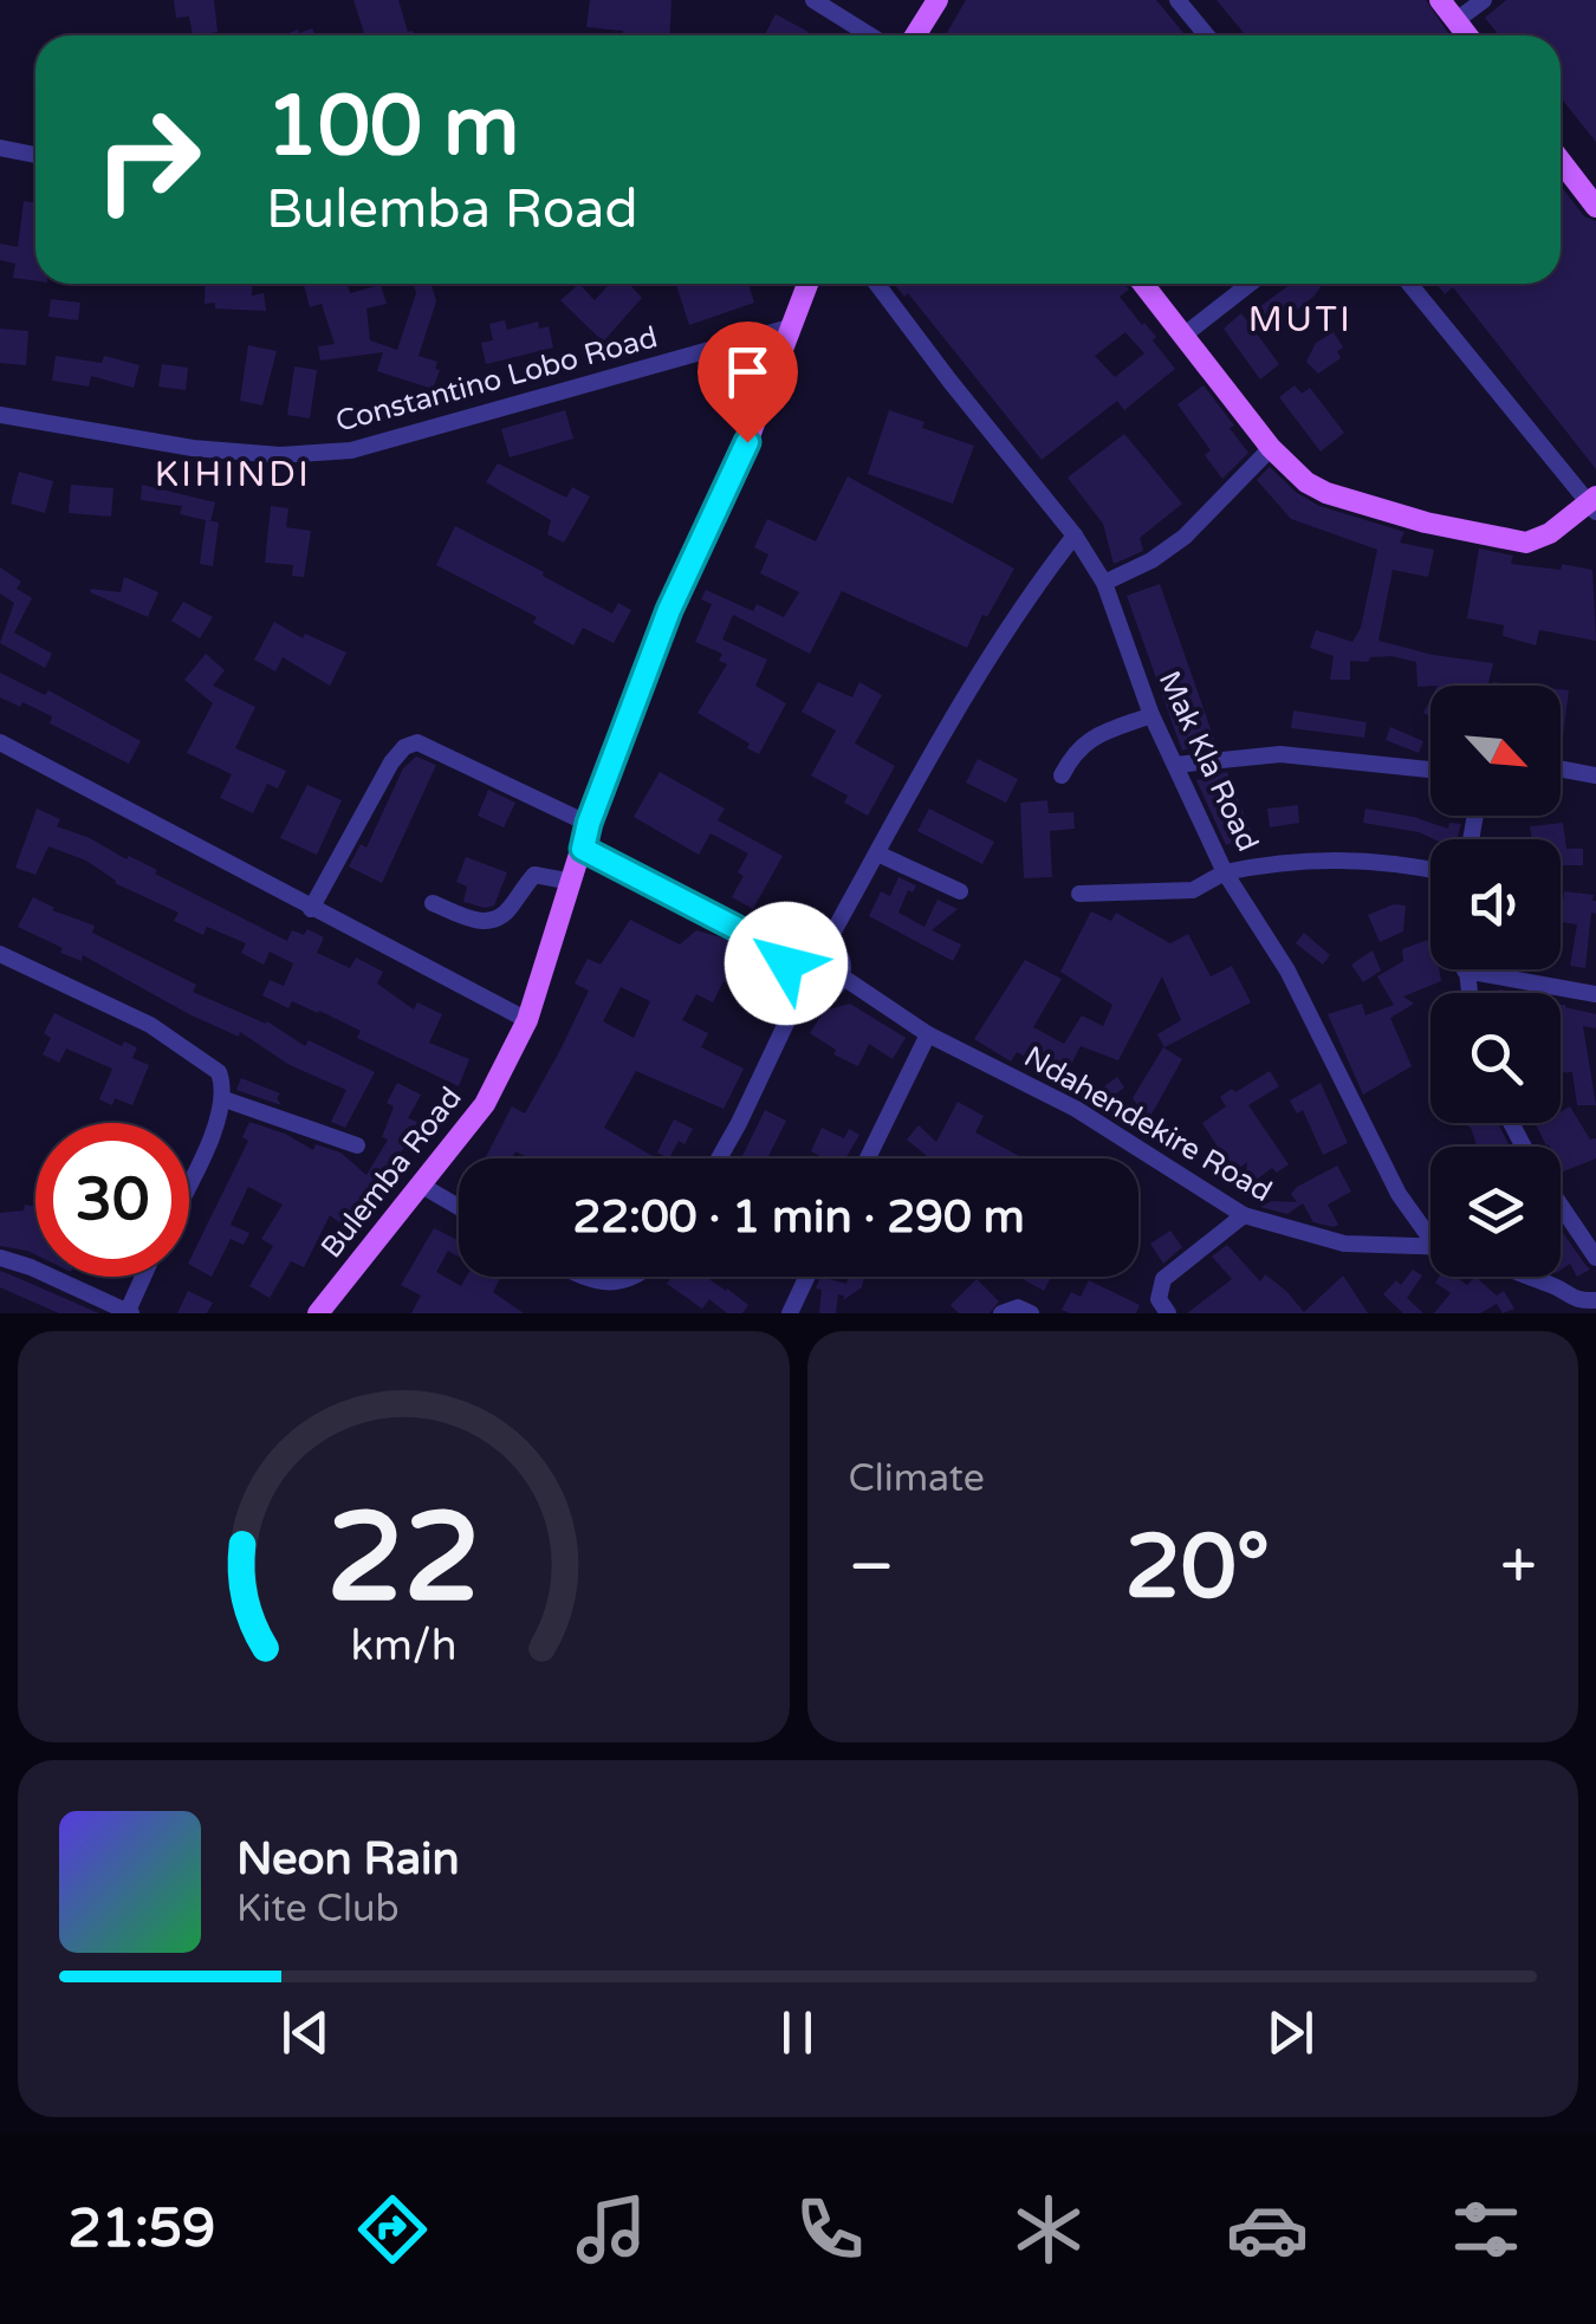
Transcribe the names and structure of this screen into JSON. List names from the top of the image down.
{
  "streets": {
    "main road": ["Bulemba Road"],
    "street": ["Constantino Lobo Road", "Mak Kla Road", "Ndahendekire Road"]
  },
  "crossings": [
    ["Constantino Lobo Road", "Bulemba Road"]
  ],
  "districts": ["MUTI", "KIHINDI"],
  "north": "bottom right",
  "page": {
    "turn": ["100 m", "Bulemba Road"],
    "limit": "30",
    "trip": "22:00 · 1 min · 290 m",
    "tile": "Climate",
    "heat": ["−", "20°", "+"],
    "song": ["Neon Rain", "Kite Club"],
    "tabs": "21:59",
    "gauge": ["22", "km/h"]
  }
}
